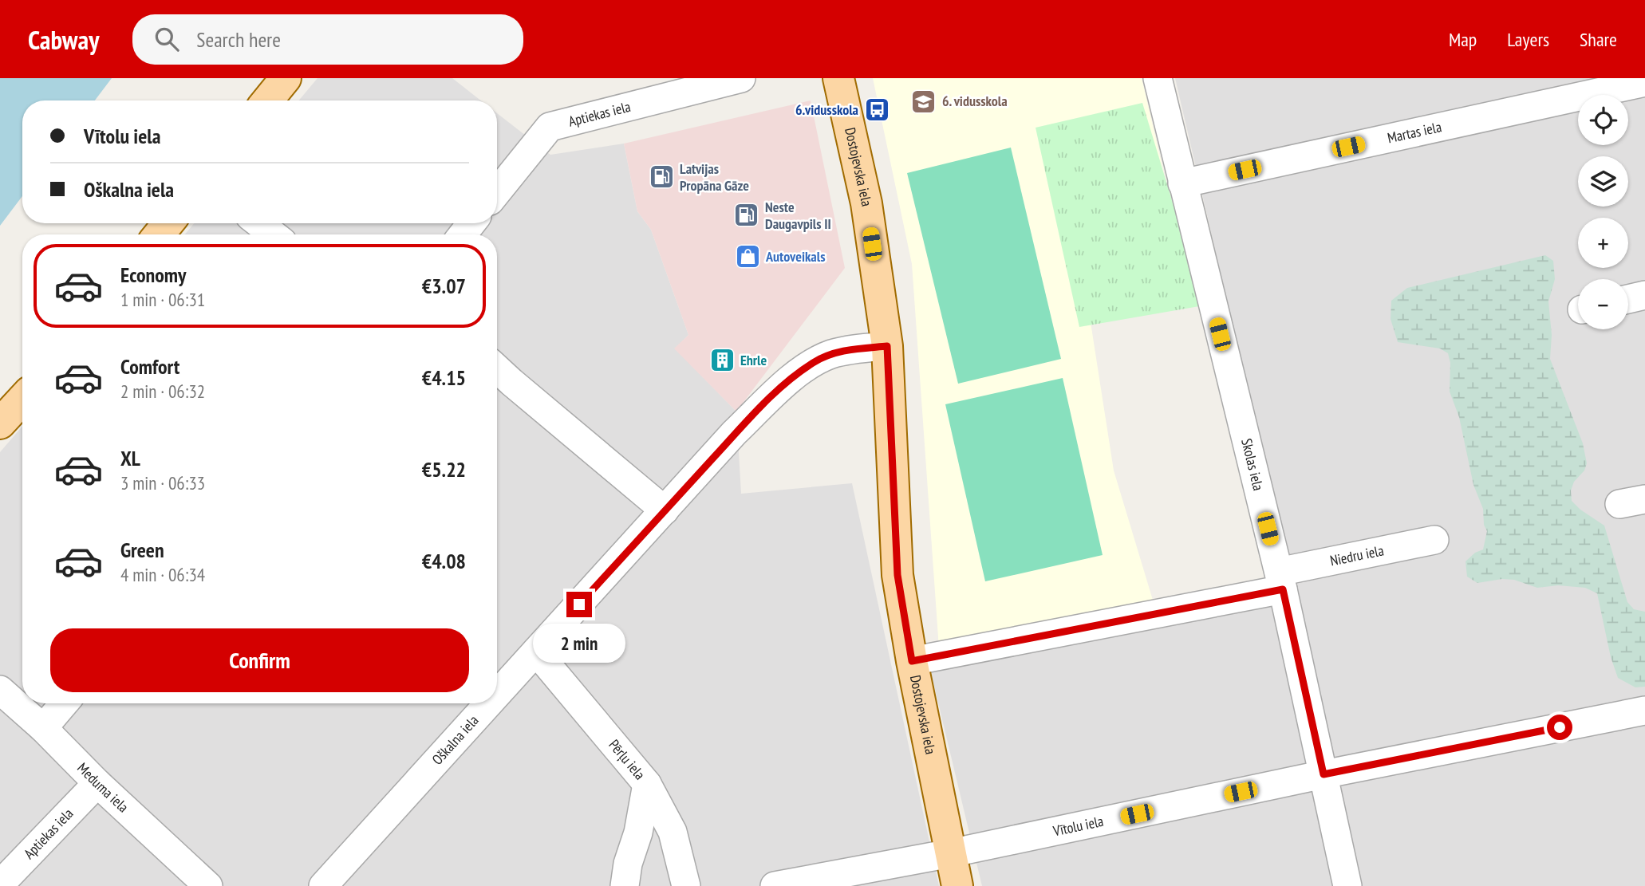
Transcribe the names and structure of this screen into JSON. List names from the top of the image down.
{
  "streets": {
    "main road": ["Dostojevska iela"],
    "street": [
      "Aptiekas iela",
      "Martas iela",
      "Skolas iela",
      "Niedru iela",
      "Oškalna iela",
      "Pērļu iela",
      "Meduma iela",
      "Vītolu iela"
    ]
  },
  "crossings": [
    ["Aptiekas iela", "Meduma iela"],
    ["Martas iela", "Skolas iela"],
    ["Dostojevska iela", "Niedru iela"],
    ["Dostojevska iela", "Oškalna iela"],
    ["Dostojevska iela", "Vītolu iela"],
    ["Skolas iela", "Niedru iela"],
    ["Skolas iela", "Vītolu iela"],
    ["Oškalna iela", "Pērļu iela"]
  ],
  "places": {
    "school or university": ["6. vidusskola"],
    "bus stop": ["6.vidusskola"],
    "fuel station": ["Latvijas Propāna Gāze", "Neste Daugavpils II"],
    "shop": ["Autoveikals"],
    "building": ["Ehrle"]
  },
  "page": {
    "header": "Cabway",
    "search": "Search here",
    "nav": ["Map", "Layers", "Share"],
    "map_buttons": ["+", "−"],
    "banner": ["Vītolu iela", "Oškalna iela"],
    "list": [
      {
        "name": "Economy",
        "note": "1 min · 06:31",
        "value": "€3.07"
      },
      {
        "name": "Comfort",
        "note": "2 min · 06:32",
        "value": "€4.15"
      },
      {
        "name": "XL",
        "note": "3 min · 06:33",
        "value": "€5.22"
      },
      {
        "name": "Green",
        "note": "4 min · 06:34",
        "value": "€4.08"
      }
    ],
    "buttons": "Confirm",
    "bubble": "2 min"
  }
}
